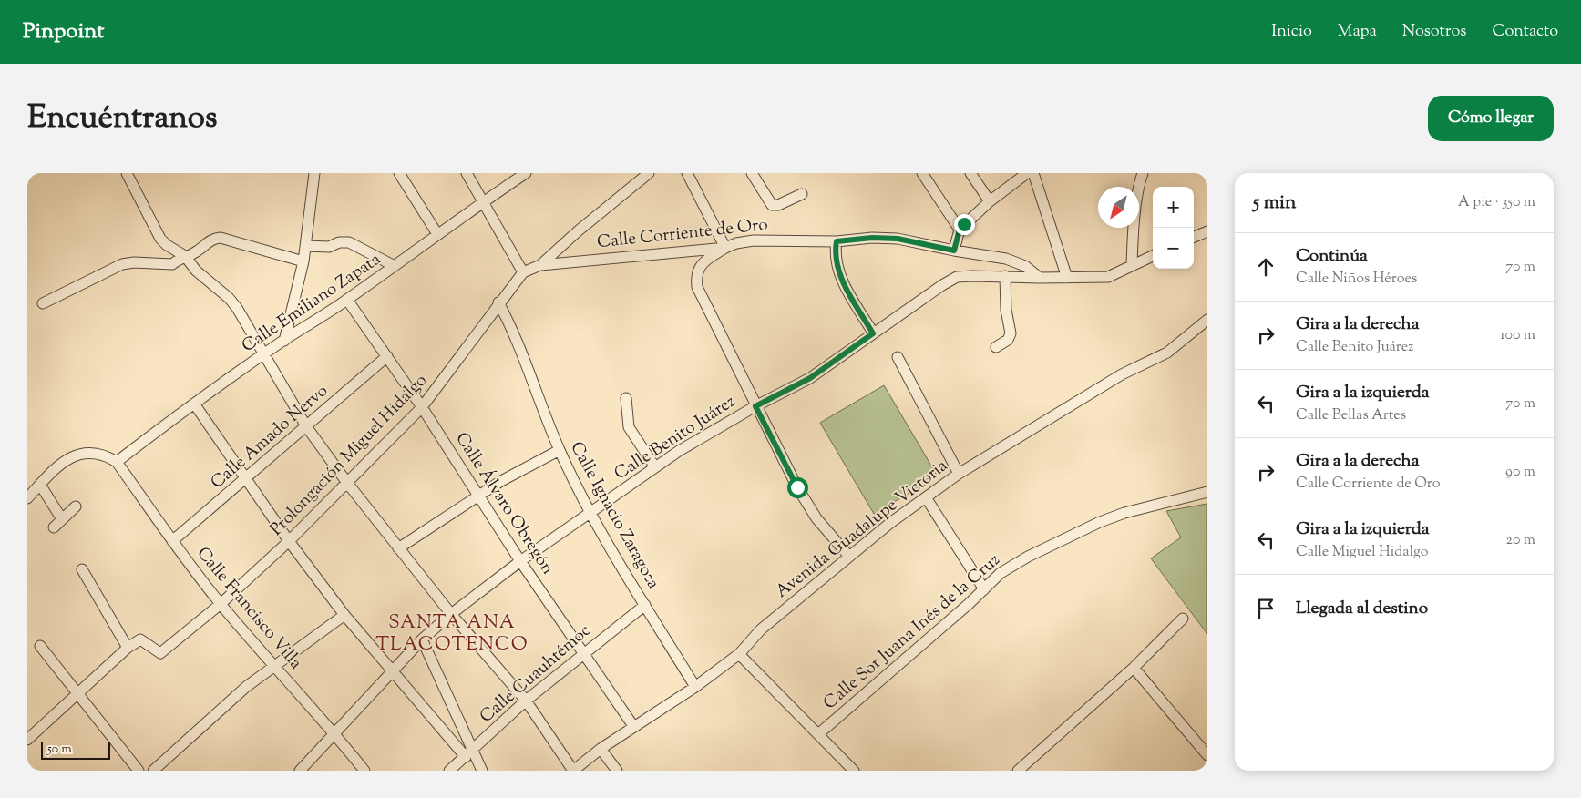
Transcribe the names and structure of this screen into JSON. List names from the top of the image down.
{
  "streets": {
    "street": [
      "Calle Corriente de Oro",
      "Calle Emiliano Zapata",
      "Calle Amado Nervo",
      "Calle Benito Juárez",
      "Prolongación Miguel Hidalgo",
      "Calle Álvaro Obregón",
      "Calle Ignacio Zaragoza",
      "Avenida Guadalupe Victoria",
      "Calle Francisco Villa",
      "Calle Sor Juana Inés de la Cruz",
      "Calle Cuauhtémoc"
    ]
  },
  "crossings": [
    ["Calle Corriente de Oro", "Calle Benito Juárez"],
    ["Calle Emiliano Zapata", "Calle Álvaro Obregón"],
    ["Calle Emiliano Zapata", "Calle Francisco Villa"],
    ["Calle Amado Nervo", "Calle Álvaro Obregón"],
    ["Calle Amado Nervo", "Calle Francisco Villa"],
    ["Calle Benito Juárez", "Calle Álvaro Obregón"],
    ["Calle Benito Juárez", "Calle Ignacio Zaragoza"],
    ["Calle Benito Juárez", "Calle Francisco Villa"],
    ["Prolongación Miguel Hidalgo", "Calle Álvaro Obregón"],
    ["Prolongación Miguel Hidalgo", "Calle Ignacio Zaragoza"],
    ["Prolongación Miguel Hidalgo", "Calle Francisco Villa"],
    ["Calle Álvaro Obregón", "Avenida Guadalupe Victoria"],
    ["Calle Álvaro Obregón", "Calle Cuauhtémoc"],
    ["Calle Ignacio Zaragoza", "Avenida Guadalupe Victoria"],
    ["Calle Ignacio Zaragoza", "Calle Cuauhtémoc"]
  ],
  "districts": ["SANTA ANA TLACOTENCO"],
  "scale_bar": "50 m",
  "north": "bottom left",
  "page": {
    "header": "Pinpoint",
    "nav": [
      "Inicio",
      "Mapa",
      "Nosotros",
      "Contacto"
    ],
    "title": "Encuéntranos",
    "buttons": "Cómo llegar",
    "heading": ["5 min", "A pie · 350 m"],
    "map_buttons": ["+", "−"],
    "list": [
      ["Continúa", "Calle Niños Héroes", "70 m"],
      ["Gira a la derecha", "Calle Benito Juárez", "100 m"],
      ["Gira a la izquierda", "Calle Bellas Artes", "70 m"],
      ["Gira a la derecha", "Calle Corriente de Oro", "90 m"],
      ["Gira a la izquierda", "Calle Miguel Hidalgo", "20 m"],
      "Llegada al destino"
    ],
    "scale": "50 m"
  }
}
